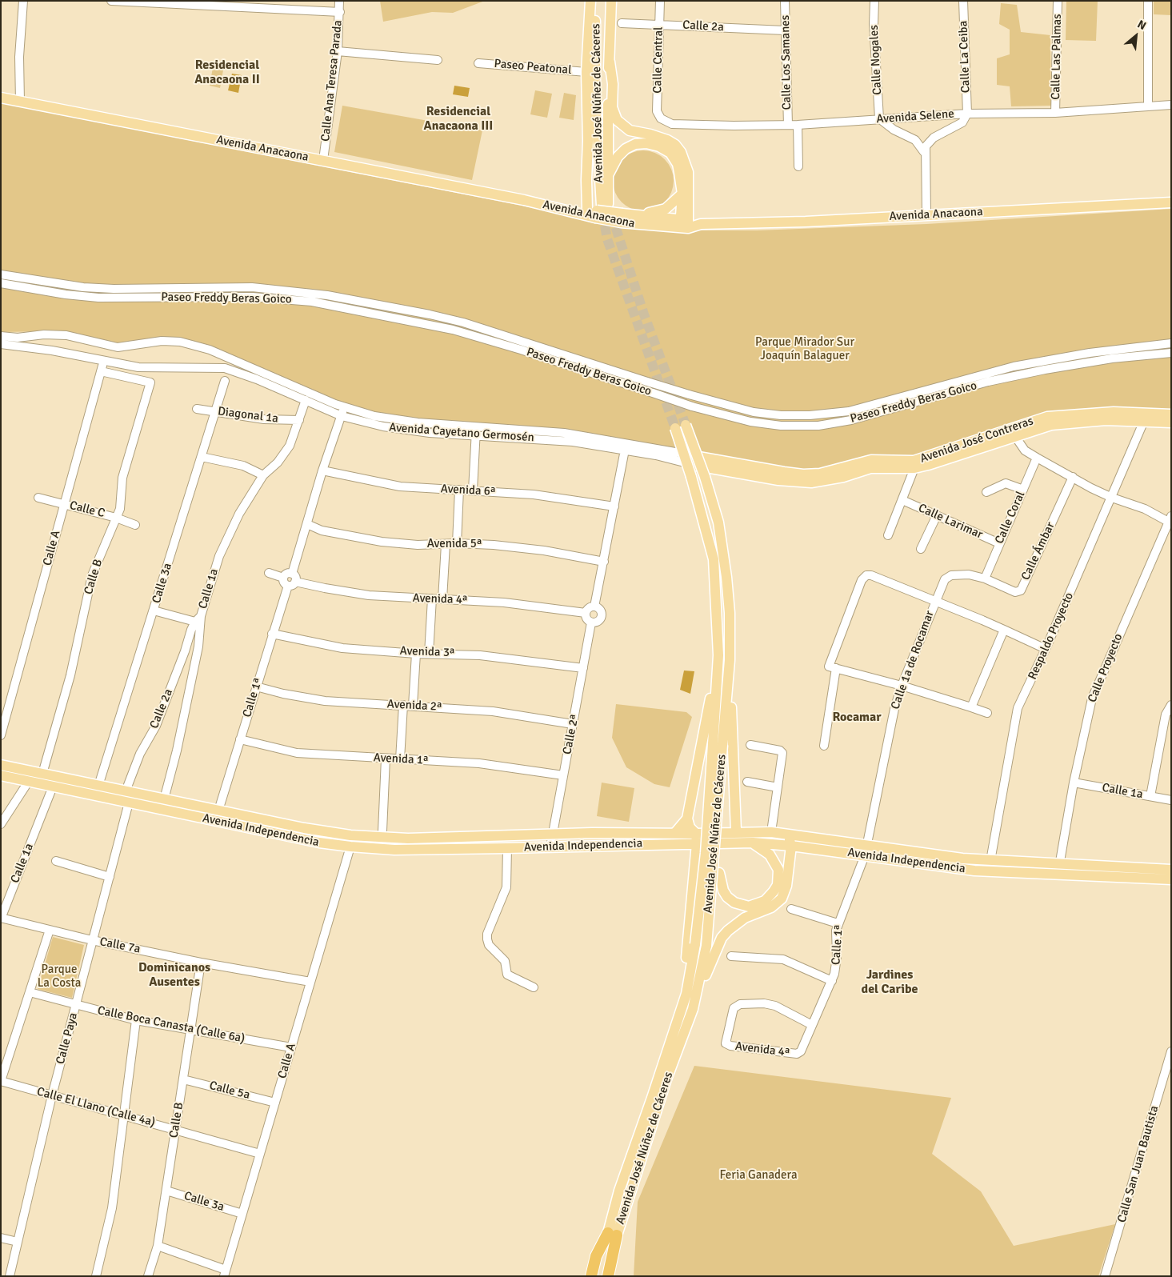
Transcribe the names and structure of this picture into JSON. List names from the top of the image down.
{
  "streets": {
    "main road": [
      "Avenida José Núñez de Cáceres",
      "Avenida Anacaona",
      "Avenida José Contreras",
      "Avenida Independencia"
    ],
    "street": [
      "Calle 2a",
      "Calle La Ceiba",
      "Calle Las Palmas",
      "Calle Central",
      "Calle Nogales",
      "Calle Los Samanes",
      "Paseo Peatonal",
      "Calle Ana Teresa Parada",
      "Avenida Selene",
      "Paseo Freddy Beras Goico",
      "Diagonal 1a",
      "Avenida Cayetano Germosén",
      "Avenida 6ª",
      "Calle C",
      "Calle Coral",
      "Calle Larimar",
      "Avenida 5ª",
      "Calle A",
      "Calle Ámbar",
      "Calle B",
      "Calle 3a",
      "Calle 1a",
      "Avenida 4ª",
      "Respaldo Proyecto",
      "Avenida 3ª",
      "Calle 1a de Rocamar",
      "Calle Proyecto",
      "Calle 1ª",
      "Avenida 2ª",
      "Calle 2ª",
      "Avenida 1ª",
      "Calle 7a",
      "Calle Boca Canasta (Calle 6a)",
      "Calle Paya",
      "Calle 5a",
      "Calle El Llano (Calle 4a)",
      "Calle San Juan Bautista"
    ]
  },
  "crossings": [
    ["Calle 2a", "Calle Central"],
    ["Calle 2a", "Calle Los Samanes"],
    ["Calle 2a", "Calle 1a"],
    ["Calle 2a", "Avenida Independencia"],
    ["Calle La Ceiba", "Avenida Selene"],
    ["Calle Las Palmas", "Avenida Selene"],
    ["Calle Central", "Avenida Selene"],
    ["Calle Nogales", "Avenida Selene"],
    ["Calle Los Samanes", "Avenida Selene"],
    ["Calle Ana Teresa Parada", "Avenida Anacaona"],
    ["Avenida José Núñez de Cáceres", "Avenida Anacaona"],
    ["Diagonal 1a", "Calle 3a"],
    ["Diagonal 1a", "Calle 1a"],
    ["Avenida Cayetano Germosén", "Avenida José Contreras"],
    ["Avenida Cayetano Germosén", "Calle A"],
    ["Avenida Cayetano Germosén", "Calle 1a"],
    ["Avenida Cayetano Germosén", "Calle 1ª"],
    ["Avenida José Contreras", "Respaldo Proyecto"],
    ["Avenida 6ª", "Calle 1ª"],
    ["Calle C", "Calle A"],
    ["Calle C", "Calle B"],
    ["Calle Coral", "Calle Larimar"],
    ["Calle Coral", "Calle Ámbar"],
    ["Calle Coral", "Calle 1a de Rocamar"],
    ["Avenida 5ª", "Calle 1ª"],
    ["Calle A", "Calle B"],
    ["Calle A", "Calle 3a"],
    ["Calle A", "Avenida Independencia"],
    ["Calle A", "Calle 7a"],
    ["Calle A", "Calle Boca Canasta (Calle 6a)"],
    ["Calle A", "Calle 5a"],
    ["Calle A", "Calle El Llano (Calle 4a)"],
    ["Calle Ámbar", "Calle 1a de Rocamar"],
    ["Calle B", "Calle 3a"],
    ["Calle B", "Avenida Independencia"],
    ["Calle B", "Calle 7a"],
    ["Calle B", "Calle Boca Canasta (Calle 6a)"],
    ["Calle B", "Calle 5a"],
    ["Calle B", "Calle El Llano (Calle 4a)"],
    ["Calle 3a", "Avenida Independencia"],
    ["Calle 1a", "Calle Proyecto"],
    ["Calle 1a", "Avenida Independencia"],
    ["Calle 1a", "Calle 7a"],
    ["Avenida 4ª", "Calle 1ª"],
    ["Avenida 4ª", "Calle 2ª"],
    ["Respaldo Proyecto", "Avenida Independencia"],
    ["Avenida 3ª", "Calle 1ª"],
    ["Avenida 3ª", "Calle 2ª"],
    ["Calle 1a de Rocamar", "Calle 1ª"],
    ["Calle 1a de Rocamar", "Avenida Independencia"],
    ["Calle Proyecto", "Avenida Independencia"],
    ["Calle 1ª", "Avenida 2ª"],
    ["Calle 1ª", "Avenida 1ª"],
    ["Calle 1ª", "Avenida Independencia"],
    ["Avenida 2ª", "Calle 2ª"],
    ["Calle 2ª", "Avenida 1ª"],
    ["Calle 2ª", "Avenida Independencia"],
    ["Avenida Independencia", "Calle Paya"],
    ["Calle 7a", "Calle Paya"],
    ["Calle Boca Canasta (Calle 6a)", "Calle Paya"],
    ["Calle Paya", "Calle El Llano (Calle 4a)"]
  ],
  "districts": [
    "Residencial Anacaona II",
    "Residencial Anacaona III",
    "Rocamar",
    "Dominicanos Ausentes",
    "Jardines del Caribe"
  ],
  "parks": ["Parque Mirador Sur Joaquín Balaguer", "Parque La Costa", "Feria Ganadera"],
  "north": "top right"
}
